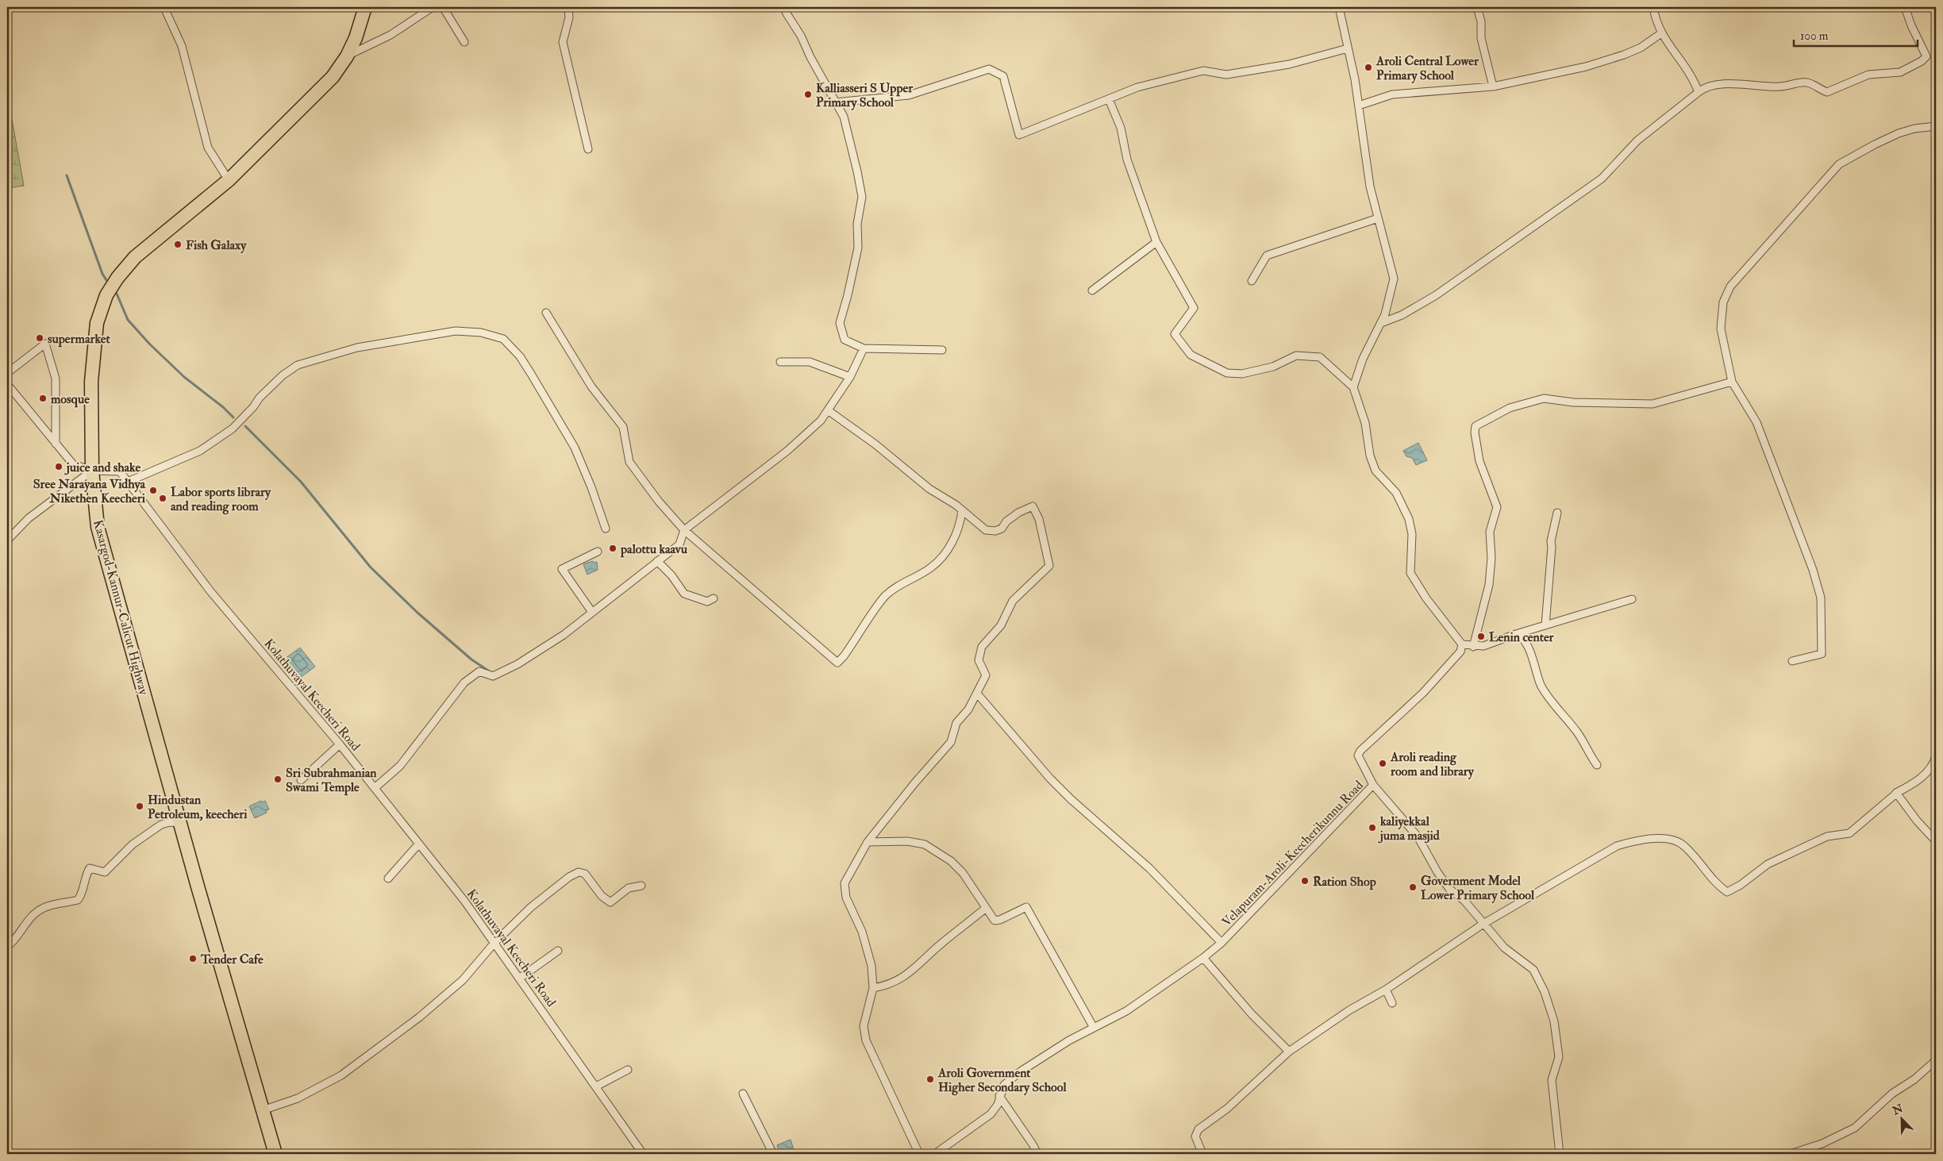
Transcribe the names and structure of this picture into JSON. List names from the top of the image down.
{
  "streets": {
    "highway": ["Kasargod-Kannur-Calicut Highway"],
    "street": ["Kolathuvayal Keecheri Road", "Velapuram-Aroli-Keecherikunnu Road"]
  },
  "crossings": [
    ["Kasargod-Kannur-Calicut Highway", "Kolathuvayal Keecheri Road"]
  ],
  "places": [
    "Aroli Central Lower Primary School",
    "Kalliasseri S Upper Primary School",
    "Fish Galaxy",
    "supermarket",
    "mosque",
    "juice and shake",
    "Sree Narayana Vidhya Nikethen Keecheri",
    "Labor sports library and reading room",
    "palottu kaavu",
    "Lenin center",
    "Aroli reading room and library",
    "Sri Subrahmanian Swami Temple",
    "Hindustan Petroleum, keecheri",
    "kaliyekkal juma masjid",
    "Ration Shop",
    "Government Model Lower Primary School",
    "Tender Cafe",
    "Aroli Government Higher Secondary School"
  ],
  "scale_bar": "100 m",
  "north": "top left"
}
